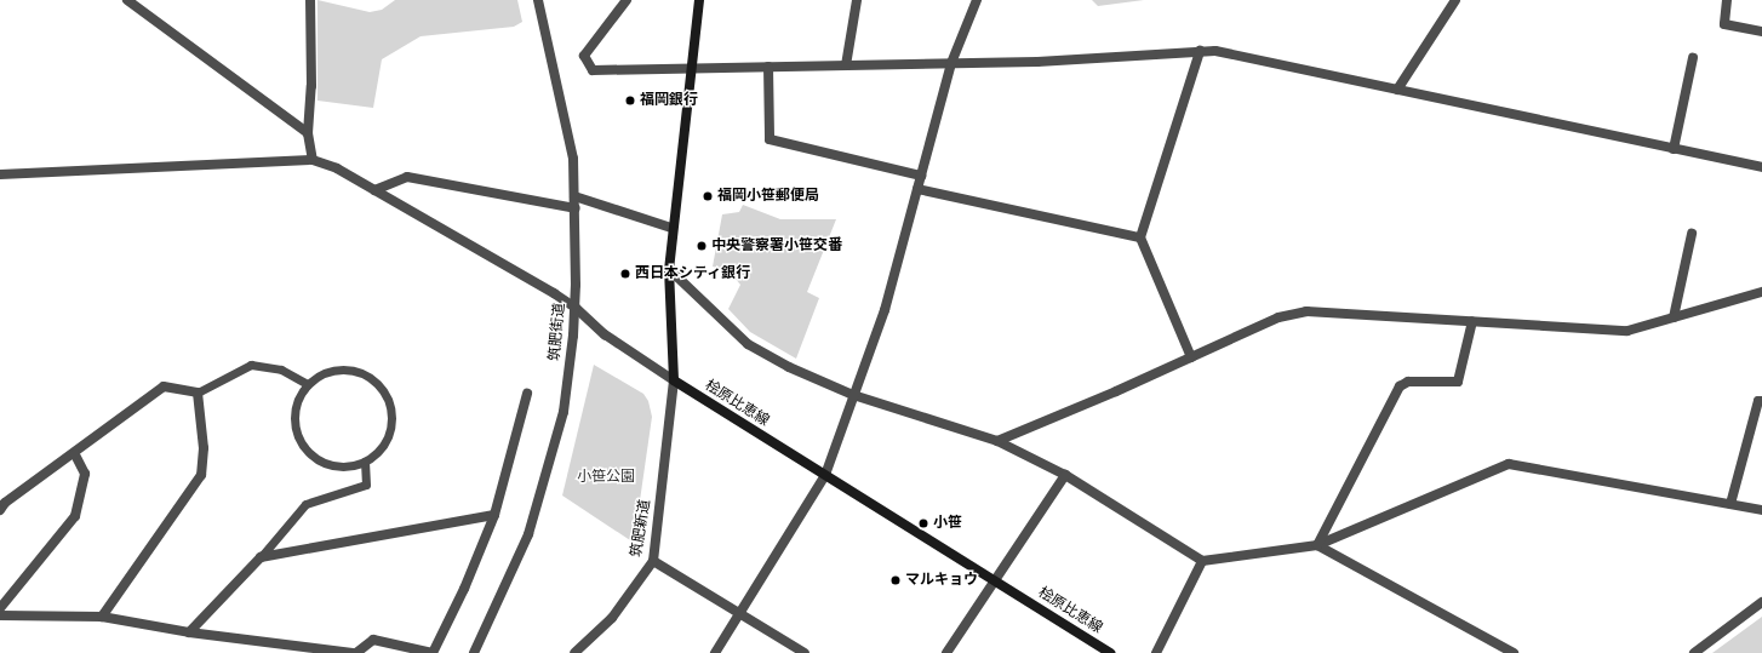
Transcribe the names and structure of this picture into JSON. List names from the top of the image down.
{
  "streets": {
    "main road": ["桧原比恵線"],
    "street": ["筑肥街道", "筑肥新道"]
  },
  "crossings": [
    ["桧原比恵線", "筑肥新道"]
  ],
  "parks": ["小笹公園"],
  "places": [
    "福岡銀行",
    "福岡小笹郵便局",
    "中央警察署小笹交番",
    "西日本シティ銀行",
    "小笹",
    "マルキョウ"
  ]
}
